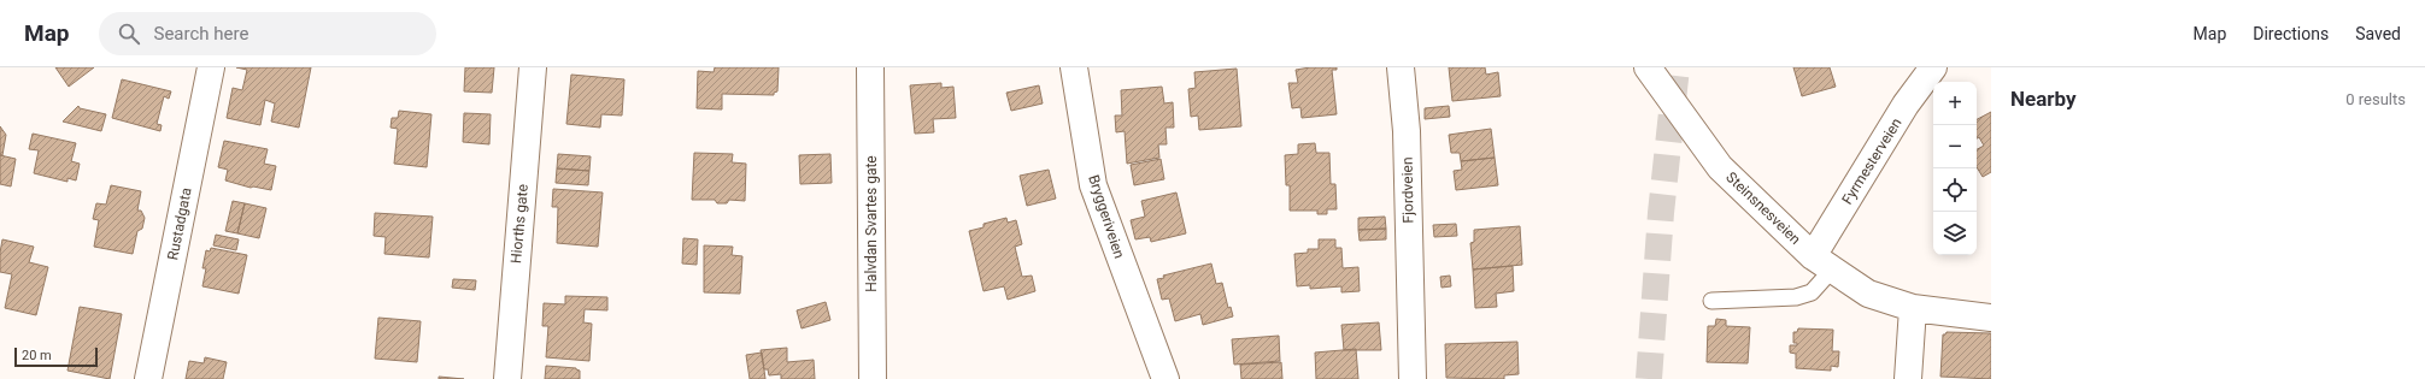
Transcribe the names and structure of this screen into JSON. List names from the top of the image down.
{
  "streets": {
    "street": [
      "Fyrmesterveien",
      "Fjordveien",
      "Steinsnesveien",
      "Bryggeriveien",
      "Rustadgata",
      "Hiorths gate",
      "Halvdan Svartes gate"
    ]
  },
  "crossings": [
    ["Fyrmesterveien", "Steinsnesveien"]
  ],
  "scale_bar": "20 m",
  "page": {
    "header": "Map",
    "search": "Search here",
    "nav": ["Map", "Directions", "Saved"],
    "heading": ["Nearby", "0 results"],
    "map_buttons": ["+", "−"],
    "scale": "20 m"
  }
}
